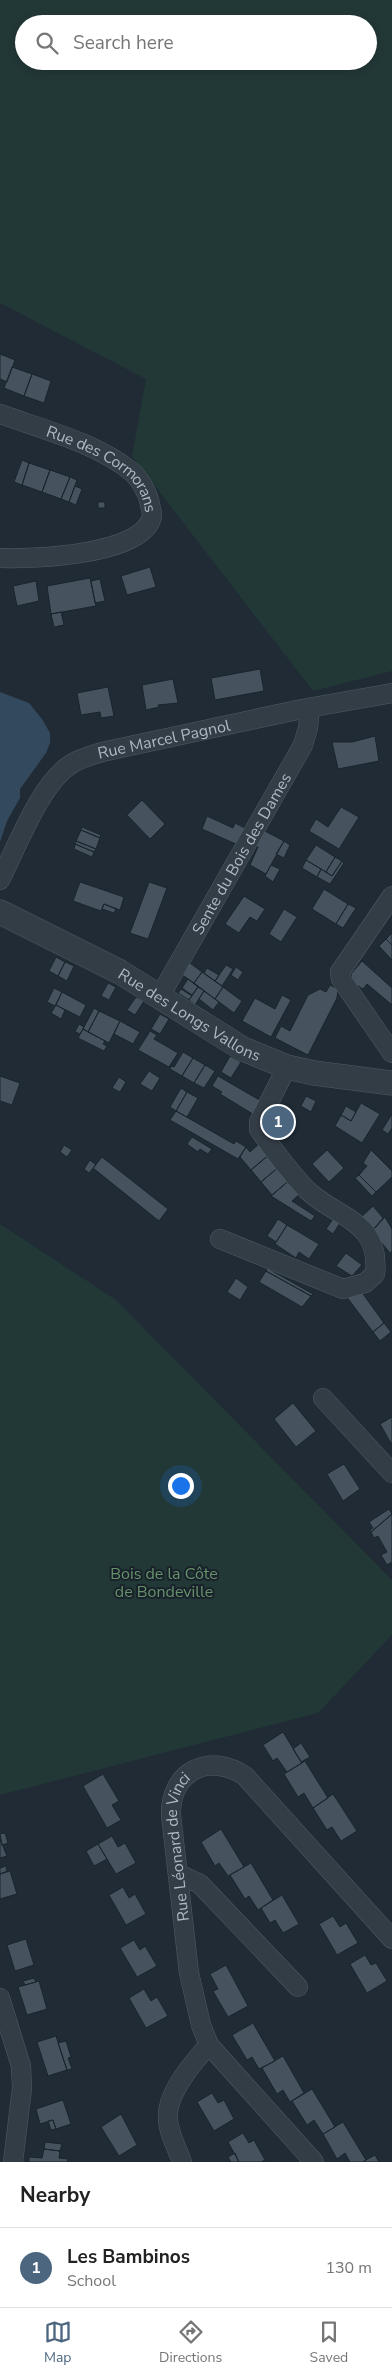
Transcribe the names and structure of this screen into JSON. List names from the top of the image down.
{
  "streets": {
    "street": [
      "Rue des Cormorans",
      "Rue Marcel Pagnol",
      "Sente du Bois des Dames",
      "Rue des Longs Vallons",
      "Rue Léonard de Vinci"
    ]
  },
  "crossings": [
    ["Rue Marcel Pagnol", "Sente du Bois des Dames"],
    ["Sente du Bois des Dames", "Rue des Longs Vallons"]
  ],
  "parks": ["Bois de la Côte de Bondeville"],
  "page": {
    "search": "Search here",
    "pins": "1",
    "heading": "Nearby",
    "list": [
      {
        "mark": "1",
        "name": "Les Bambinos",
        "note": "School",
        "value": "130 m"
      }
    ],
    "nav": ["Map", "Directions", "Saved"]
  }
}
